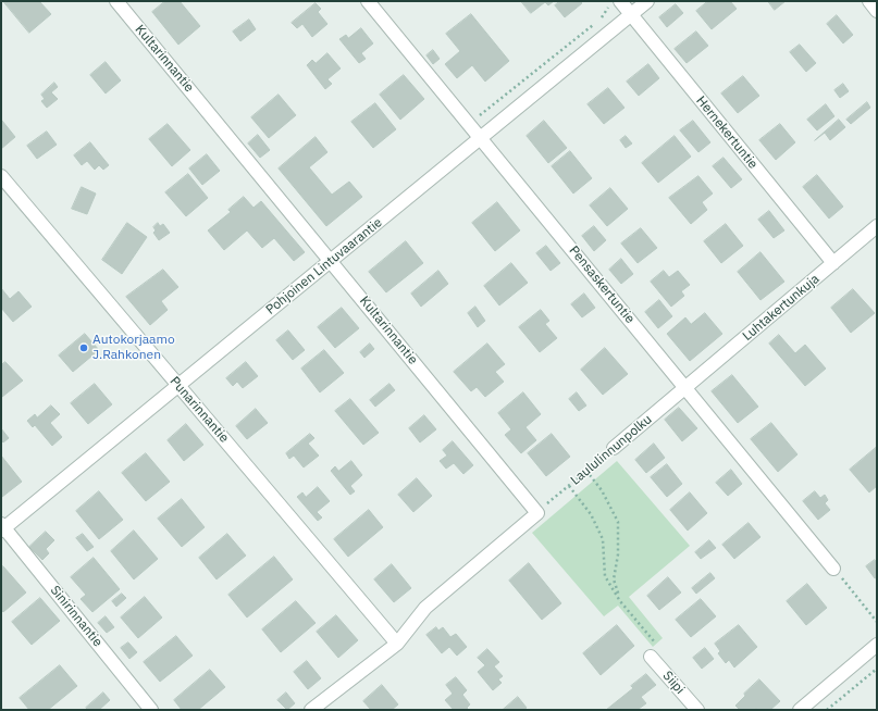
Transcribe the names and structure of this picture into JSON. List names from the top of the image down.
{
  "streets": {
    "street": [
      "Kultarinnantie",
      "Hernekertuntie",
      "Pohjoinen Lintuvaarantie",
      "Pensaskertuntie",
      "Luhtakertunkuja",
      "Punarinnantie",
      "Laululinnunpolku",
      "Sinirinnantie",
      "Siipi"
    ]
  },
  "crossings": [
    ["Kultarinnantie", "Pohjoinen Lintuvaarantie"],
    ["Kultarinnantie", "Laululinnunpolku"],
    ["Hernekertuntie", "Pohjoinen Lintuvaarantie"],
    ["Hernekertuntie", "Luhtakertunkuja"],
    ["Pohjoinen Lintuvaarantie", "Pensaskertuntie"],
    ["Pohjoinen Lintuvaarantie", "Punarinnantie"],
    ["Pohjoinen Lintuvaarantie", "Sinirinnantie"],
    ["Pensaskertuntie", "Luhtakertunkuja"],
    ["Pensaskertuntie", "Laululinnunpolku"],
    ["Luhtakertunkuja", "Laululinnunpolku"]
  ],
  "places": ["Autokorjaamo J.Rahkonen"]
}
